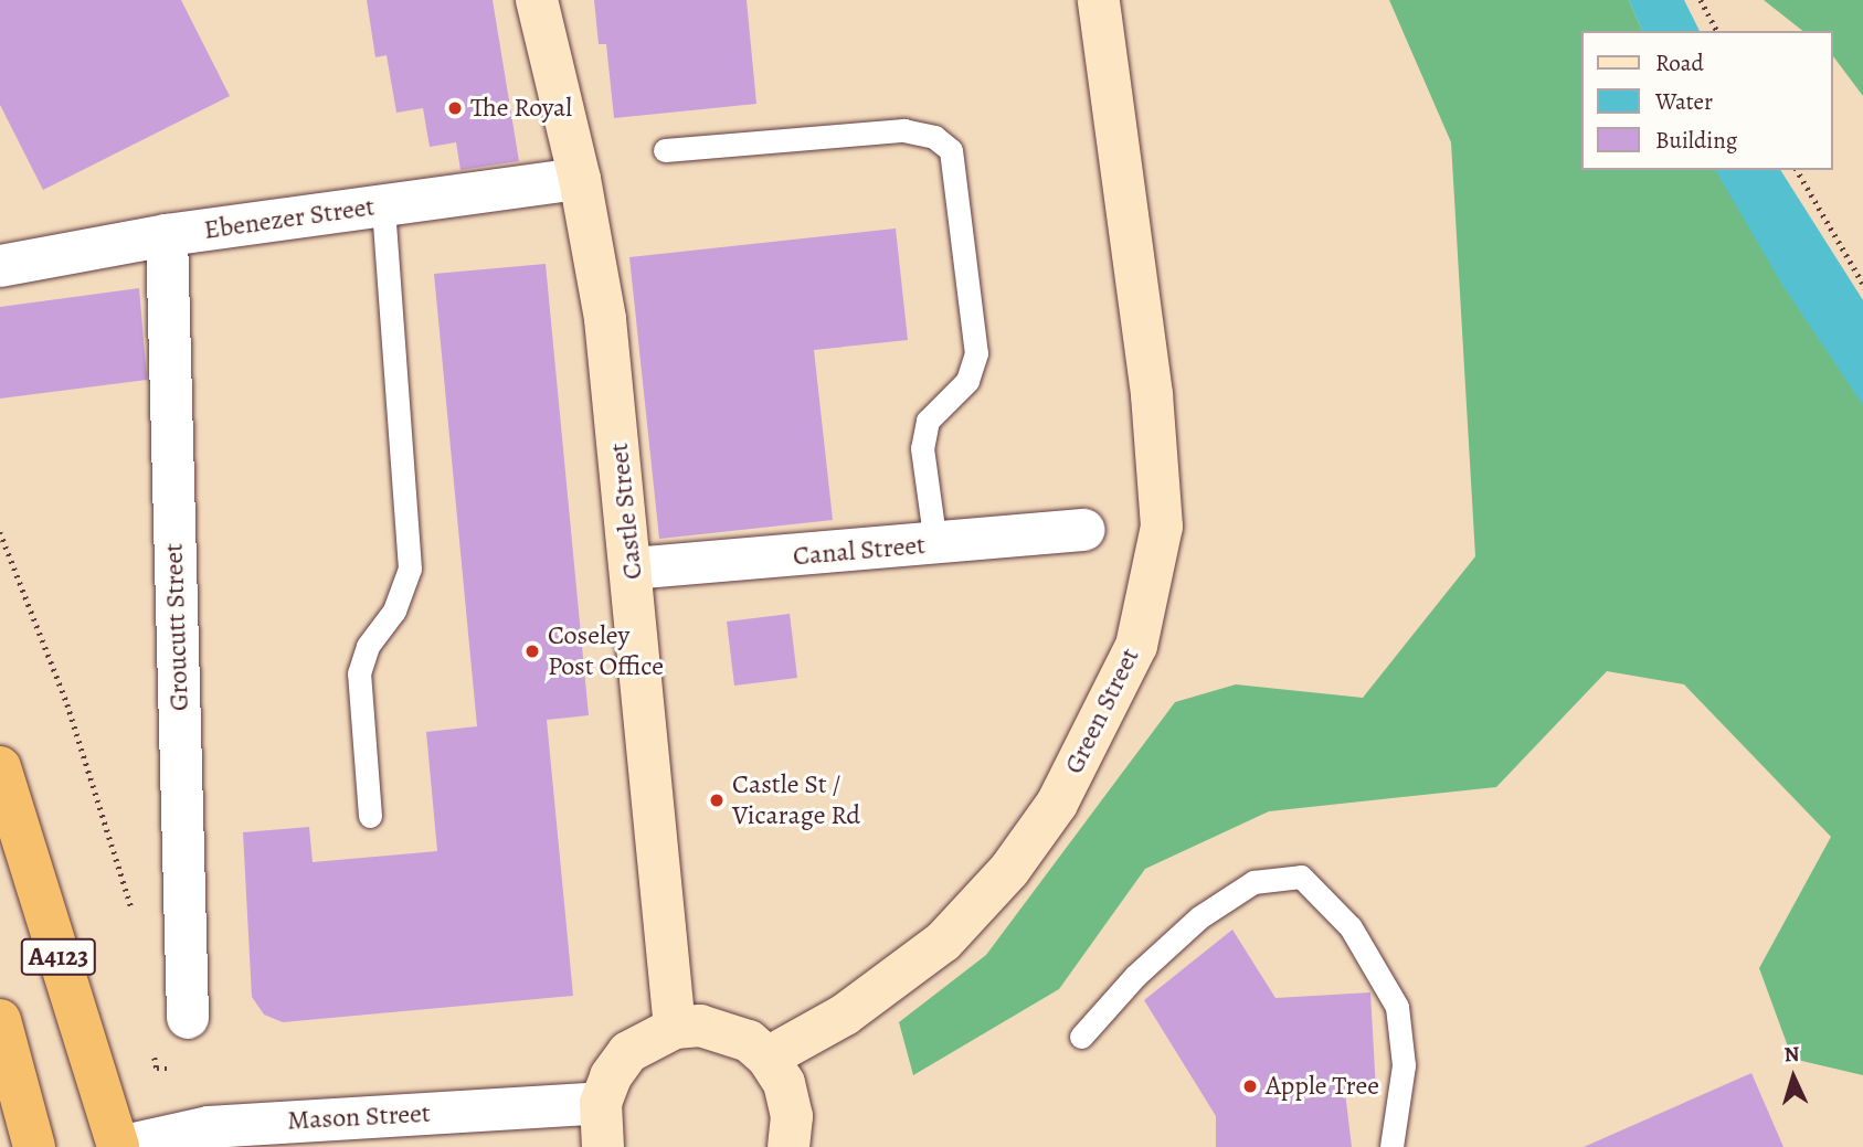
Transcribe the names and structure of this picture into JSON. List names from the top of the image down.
{
  "streets": {
    "highway": ["A4123"],
    "main road": ["Castle Street", "Green Street"],
    "street": [
      "Ebenezer Street",
      "Canal Street",
      "Groucutt Street",
      "Mason Street"
    ]
  },
  "crossings": [
    ["Ebenezer Street", "Castle Street"],
    ["Ebenezer Street", "Groucutt Street"],
    ["Castle Street", "Canal Street"],
    ["A4123", "Mason Street"]
  ],
  "places": [
    "The Royal",
    "Coseley Post Office",
    "Castle St / Vicarage Rd",
    "Apple Tree"
  ],
  "legend": ["Road", "Water", "Building"],
  "north": "top"
}
